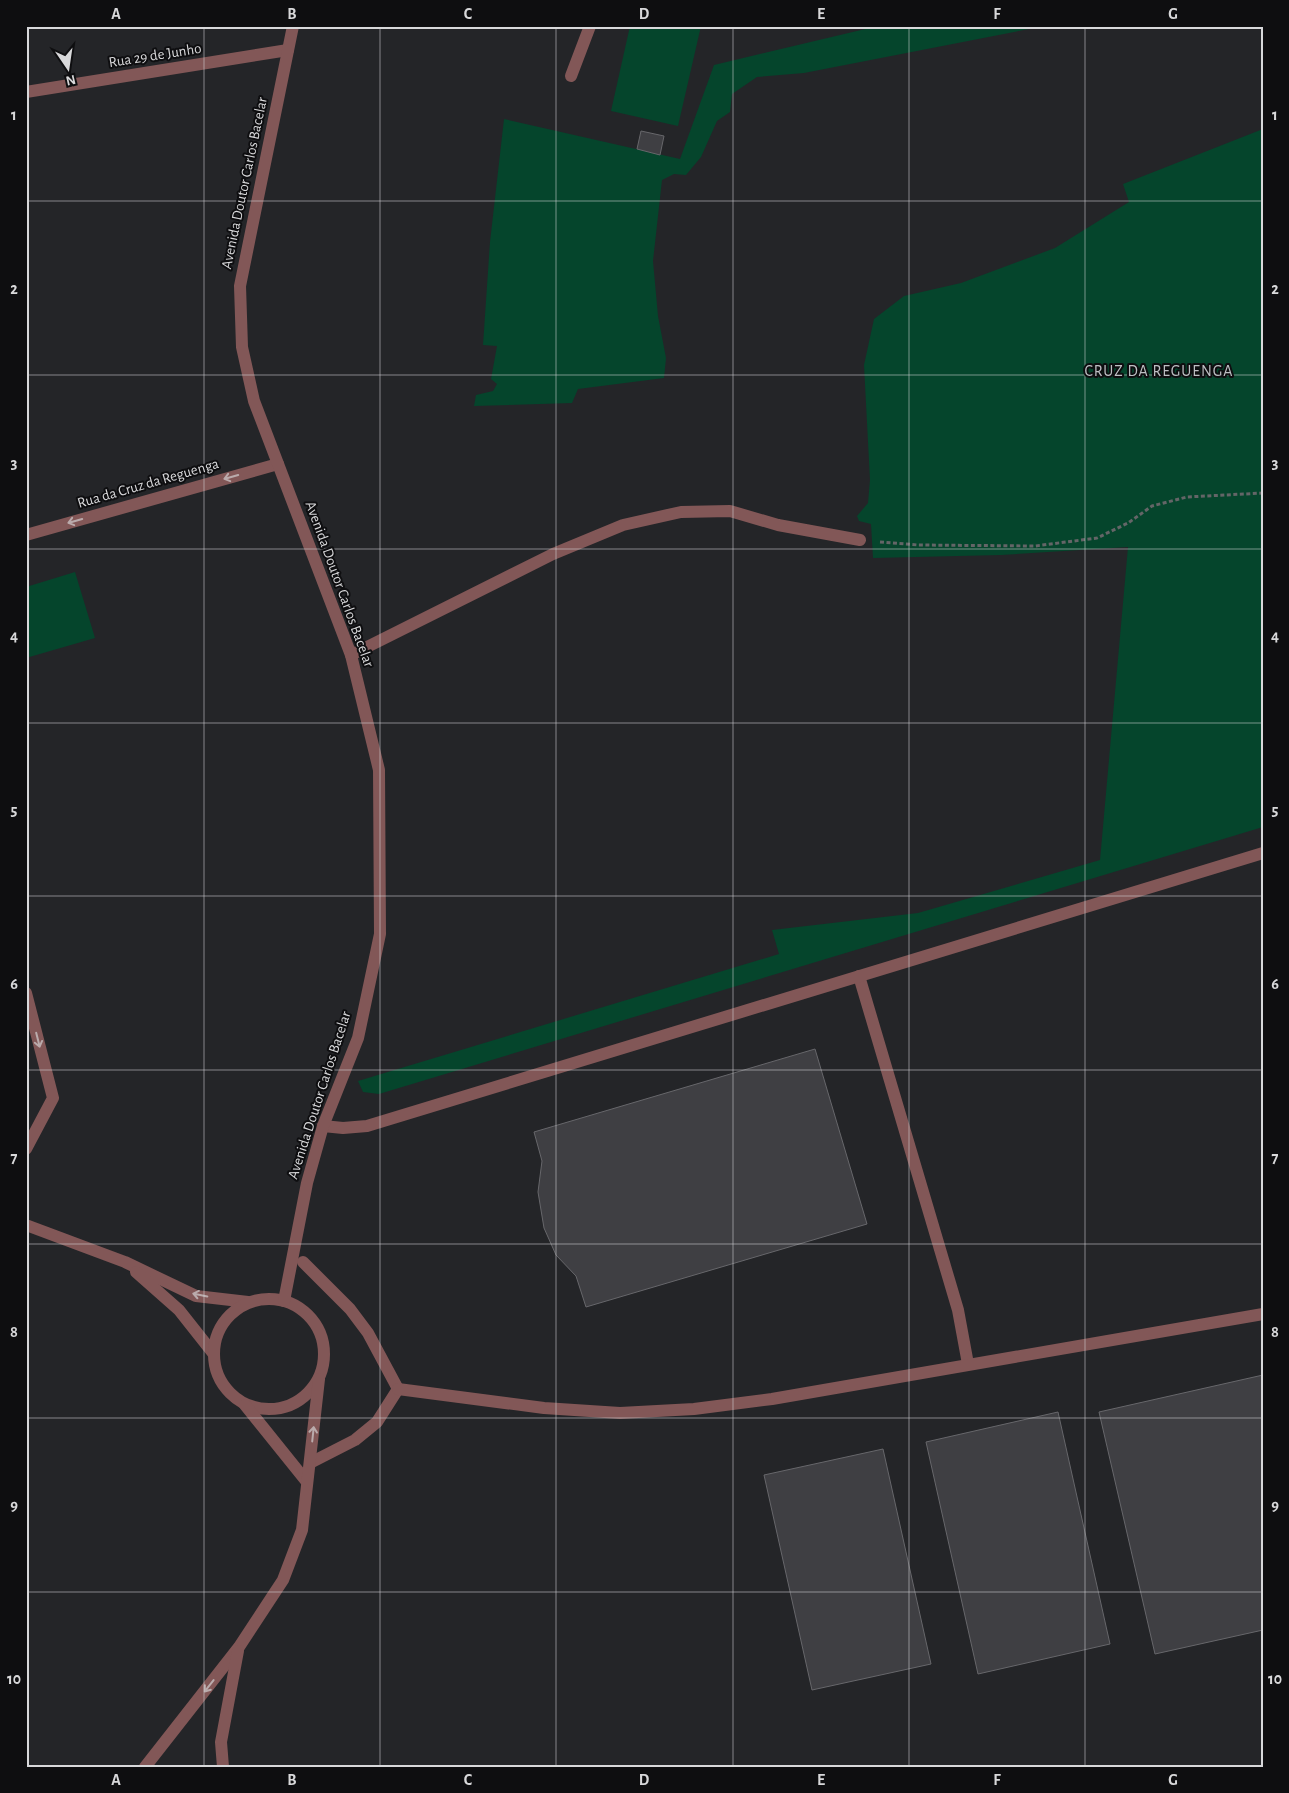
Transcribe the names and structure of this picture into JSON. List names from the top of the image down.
{
  "streets": {
    "street": ["Rua 29 de Junho", "Avenida Doutor Carlos Bacelar", "Rua da Cruz da Reguenga"]
  },
  "crossings": [
    ["Rua 29 de Junho", "Avenida Doutor Carlos Bacelar"],
    ["Avenida Doutor Carlos Bacelar", "Rua da Cruz da Reguenga"]
  ],
  "one_way": ["Rua da Cruz da Reguenga"],
  "districts": ["CRUZ DA REGUENGA"],
  "north": "bottom",
  "grid": {
    "columns": [
      "A",
      "B",
      "C",
      "D",
      "E",
      "F",
      "G"
    ],
    "rows": [
      "1",
      "2",
      "3",
      "4",
      "5",
      "6",
      "7",
      "8",
      "9",
      "10"
    ]
  }
}
